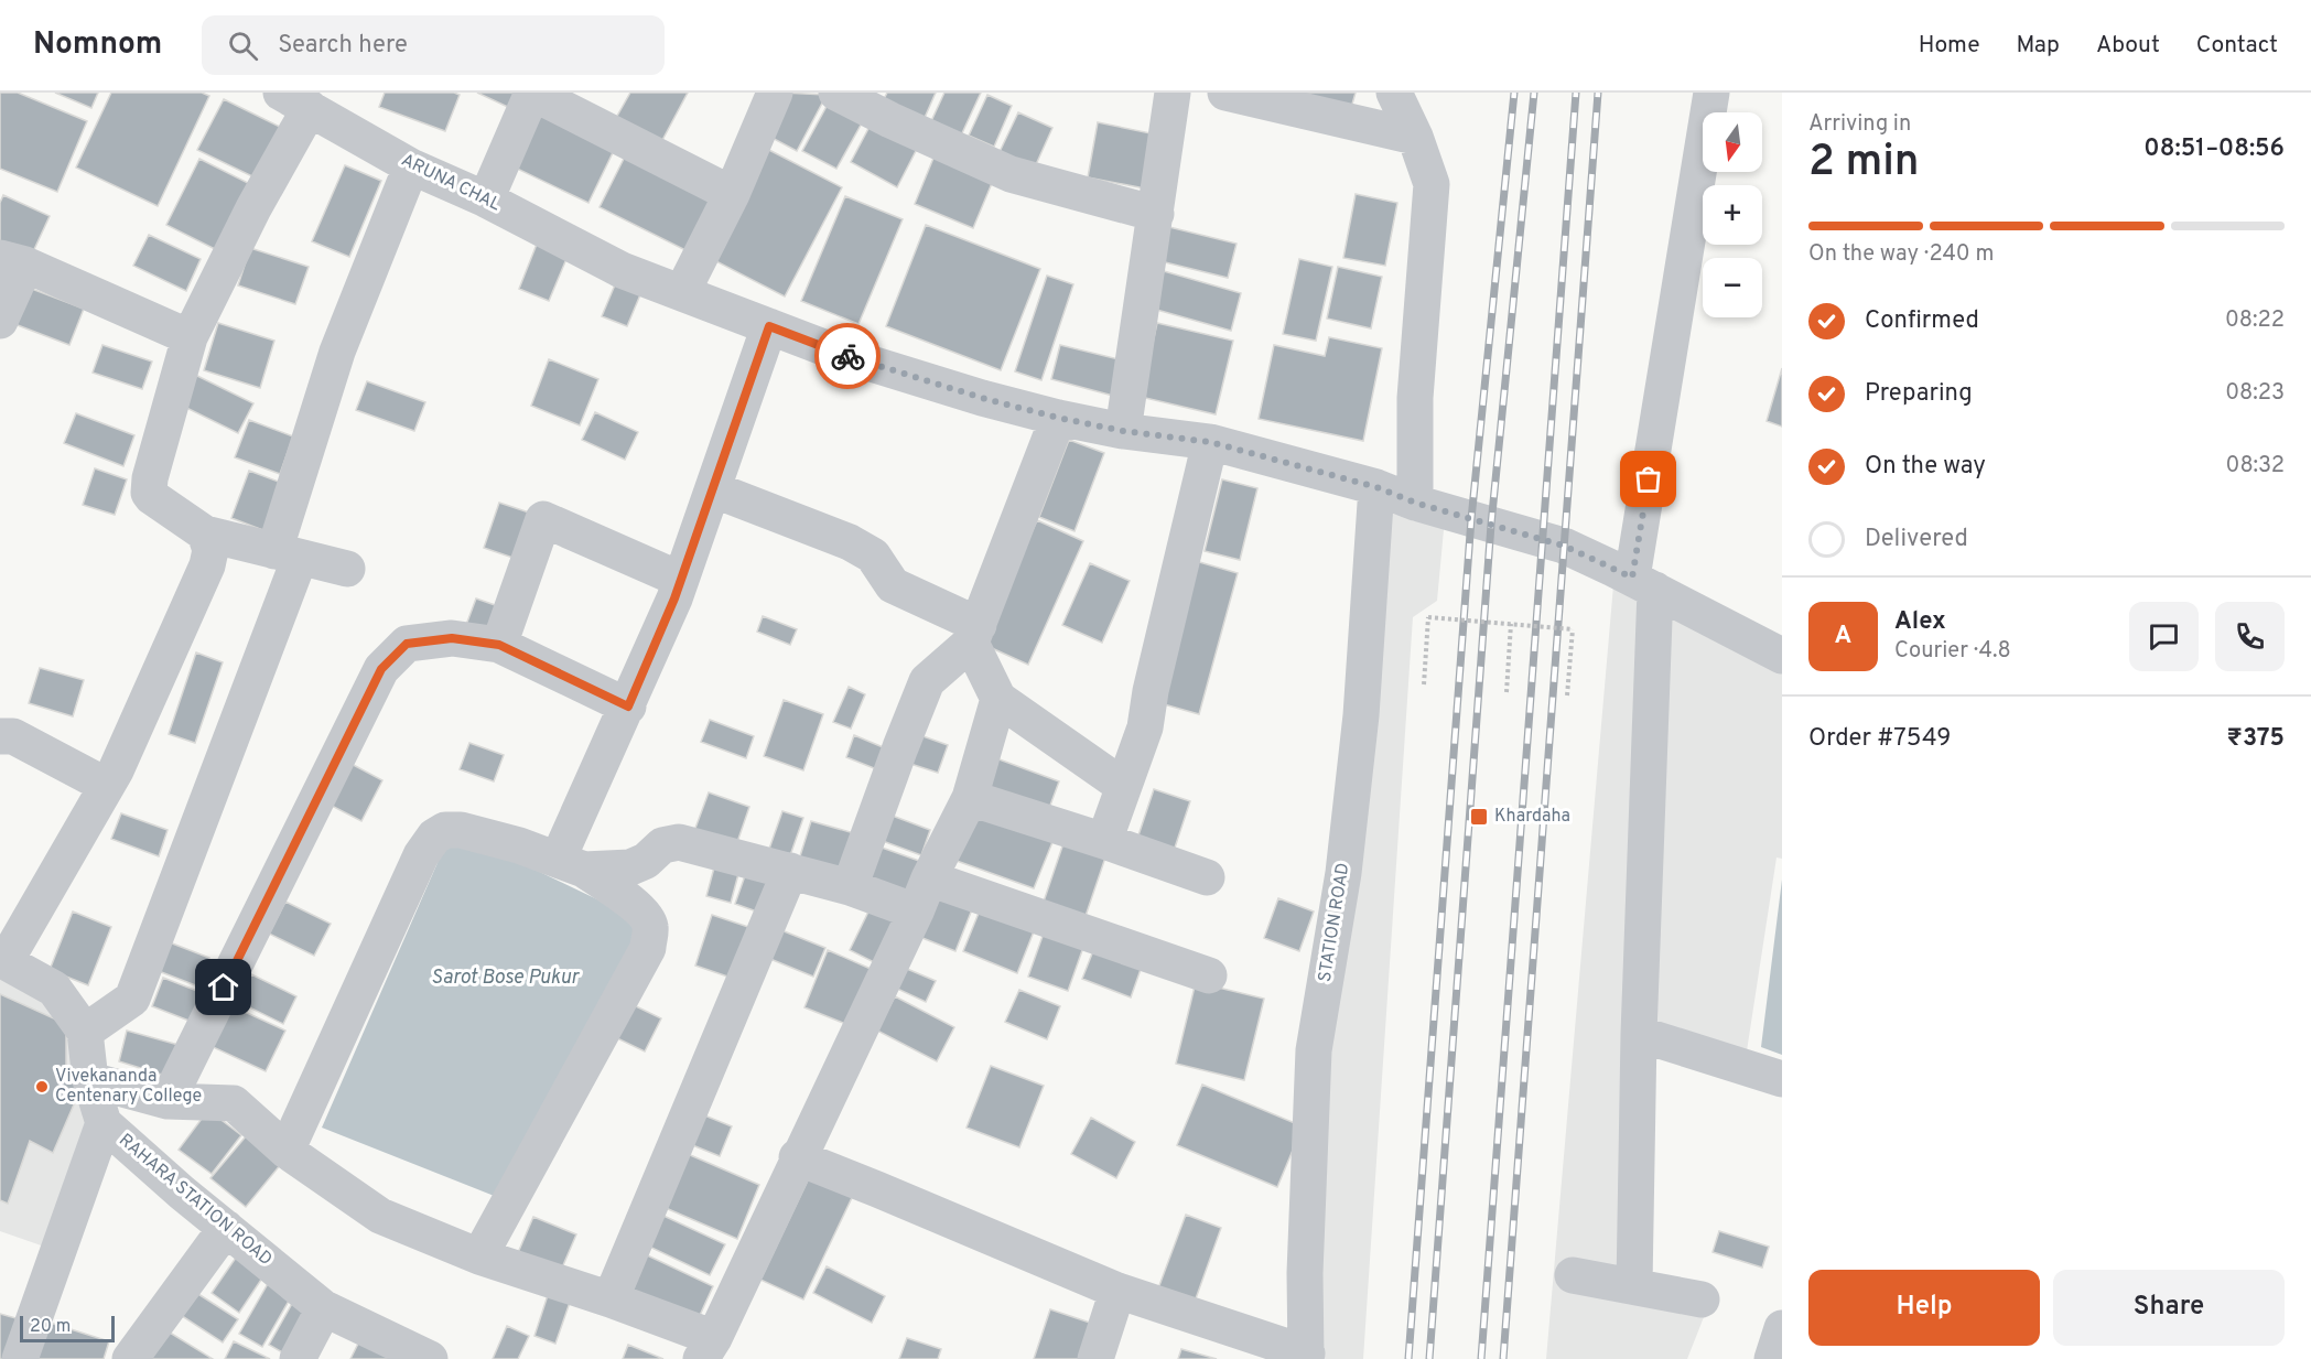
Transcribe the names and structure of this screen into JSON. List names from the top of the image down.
{
  "streets": {
    "street": ["ARUNA CHAL", "STATION ROAD", "RAHARA STATION ROAD"]
  },
  "crossings": [
    ["ARUNA CHAL", "STATION ROAD"]
  ],
  "water": ["Sarot Bose Pukur"],
  "places": {
    "transit": ["Khardaha"],
    "other": ["Vivekananda Centenary College"]
  },
  "scale_bar": "20 m",
  "north": "bottom",
  "page": {
    "header": "Nomnom",
    "search": "Search here",
    "nav": [
      "Home",
      "Map",
      "About",
      "Contact"
    ],
    "heading": ["2 min", "Arriving in", "08:51–08:56"],
    "panel": [
      "Alex",
      "Courier · 4.8",
      "Order #7549",
      "₹375"
    ],
    "map_buttons": ["+", "−"],
    "bar": "On the way · 240 m",
    "list": [
      ["Confirmed", "08:22"],
      ["Preparing", "08:23"],
      ["On the way", "08:32"],
      "Delivered"
    ],
    "round": "A",
    "buttons": ["Help", "Share"],
    "scale": "20 m"
  }
}
